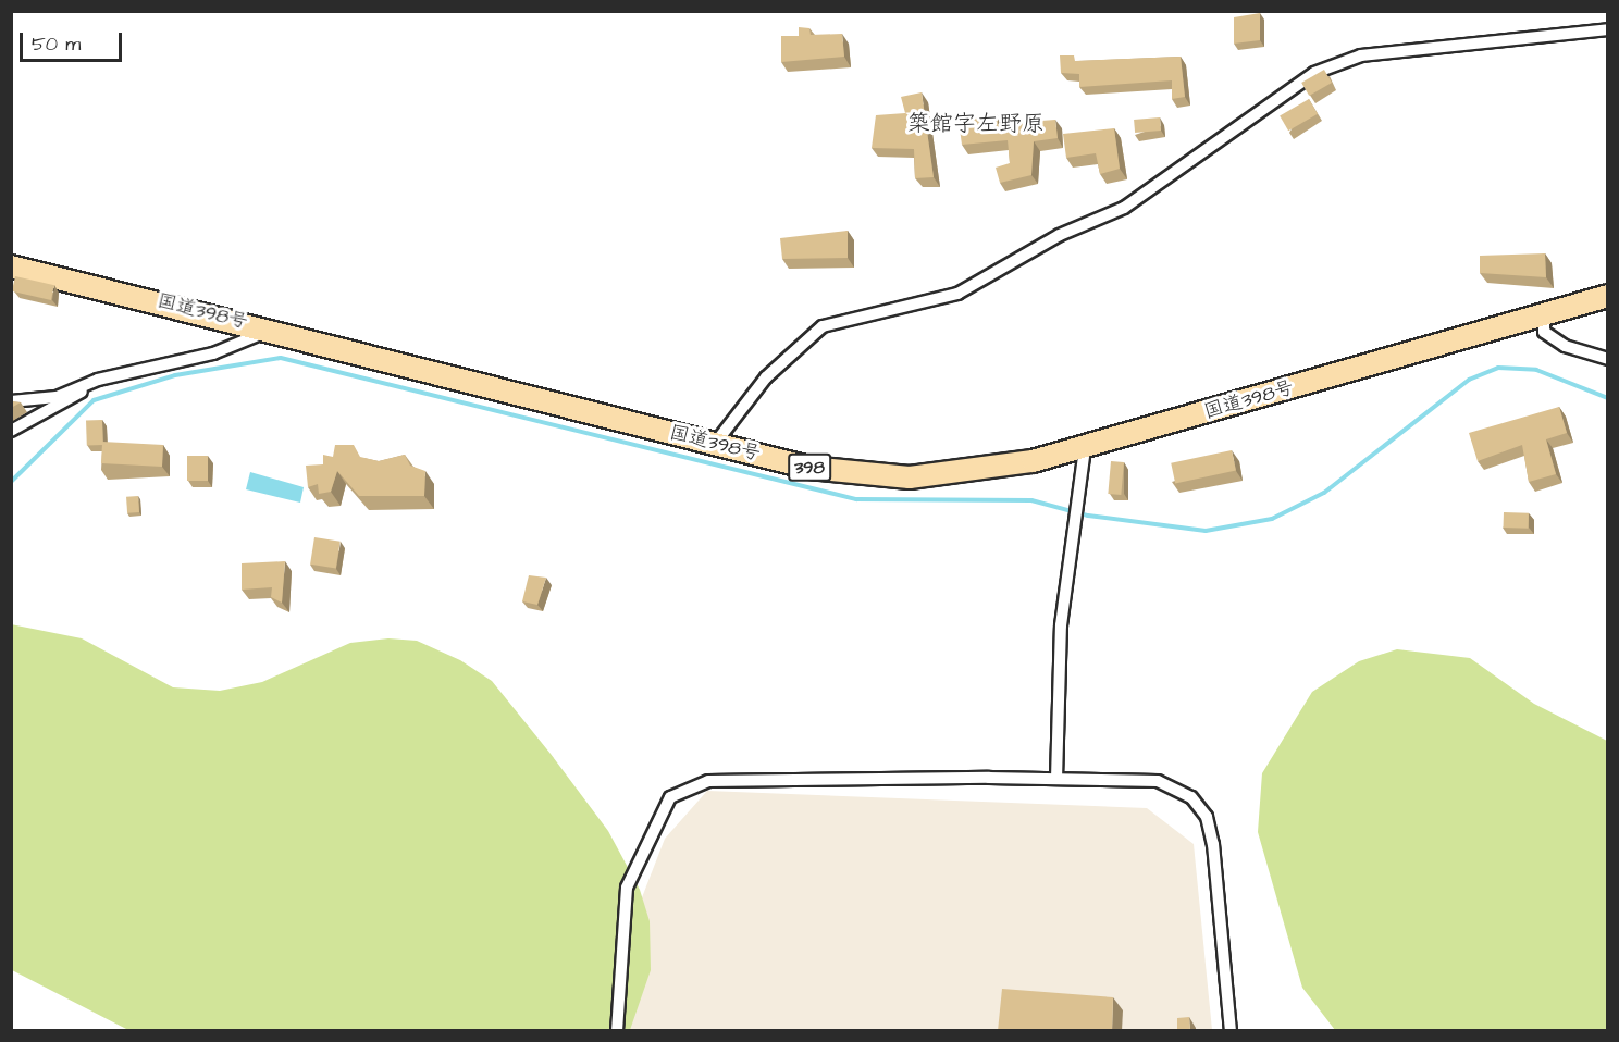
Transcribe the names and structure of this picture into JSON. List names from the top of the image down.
{
  "streets": {
    "highway": ["国道398号", "398"]
  },
  "districts": ["築館字左野原"],
  "scale_bar": "50 m"
}
